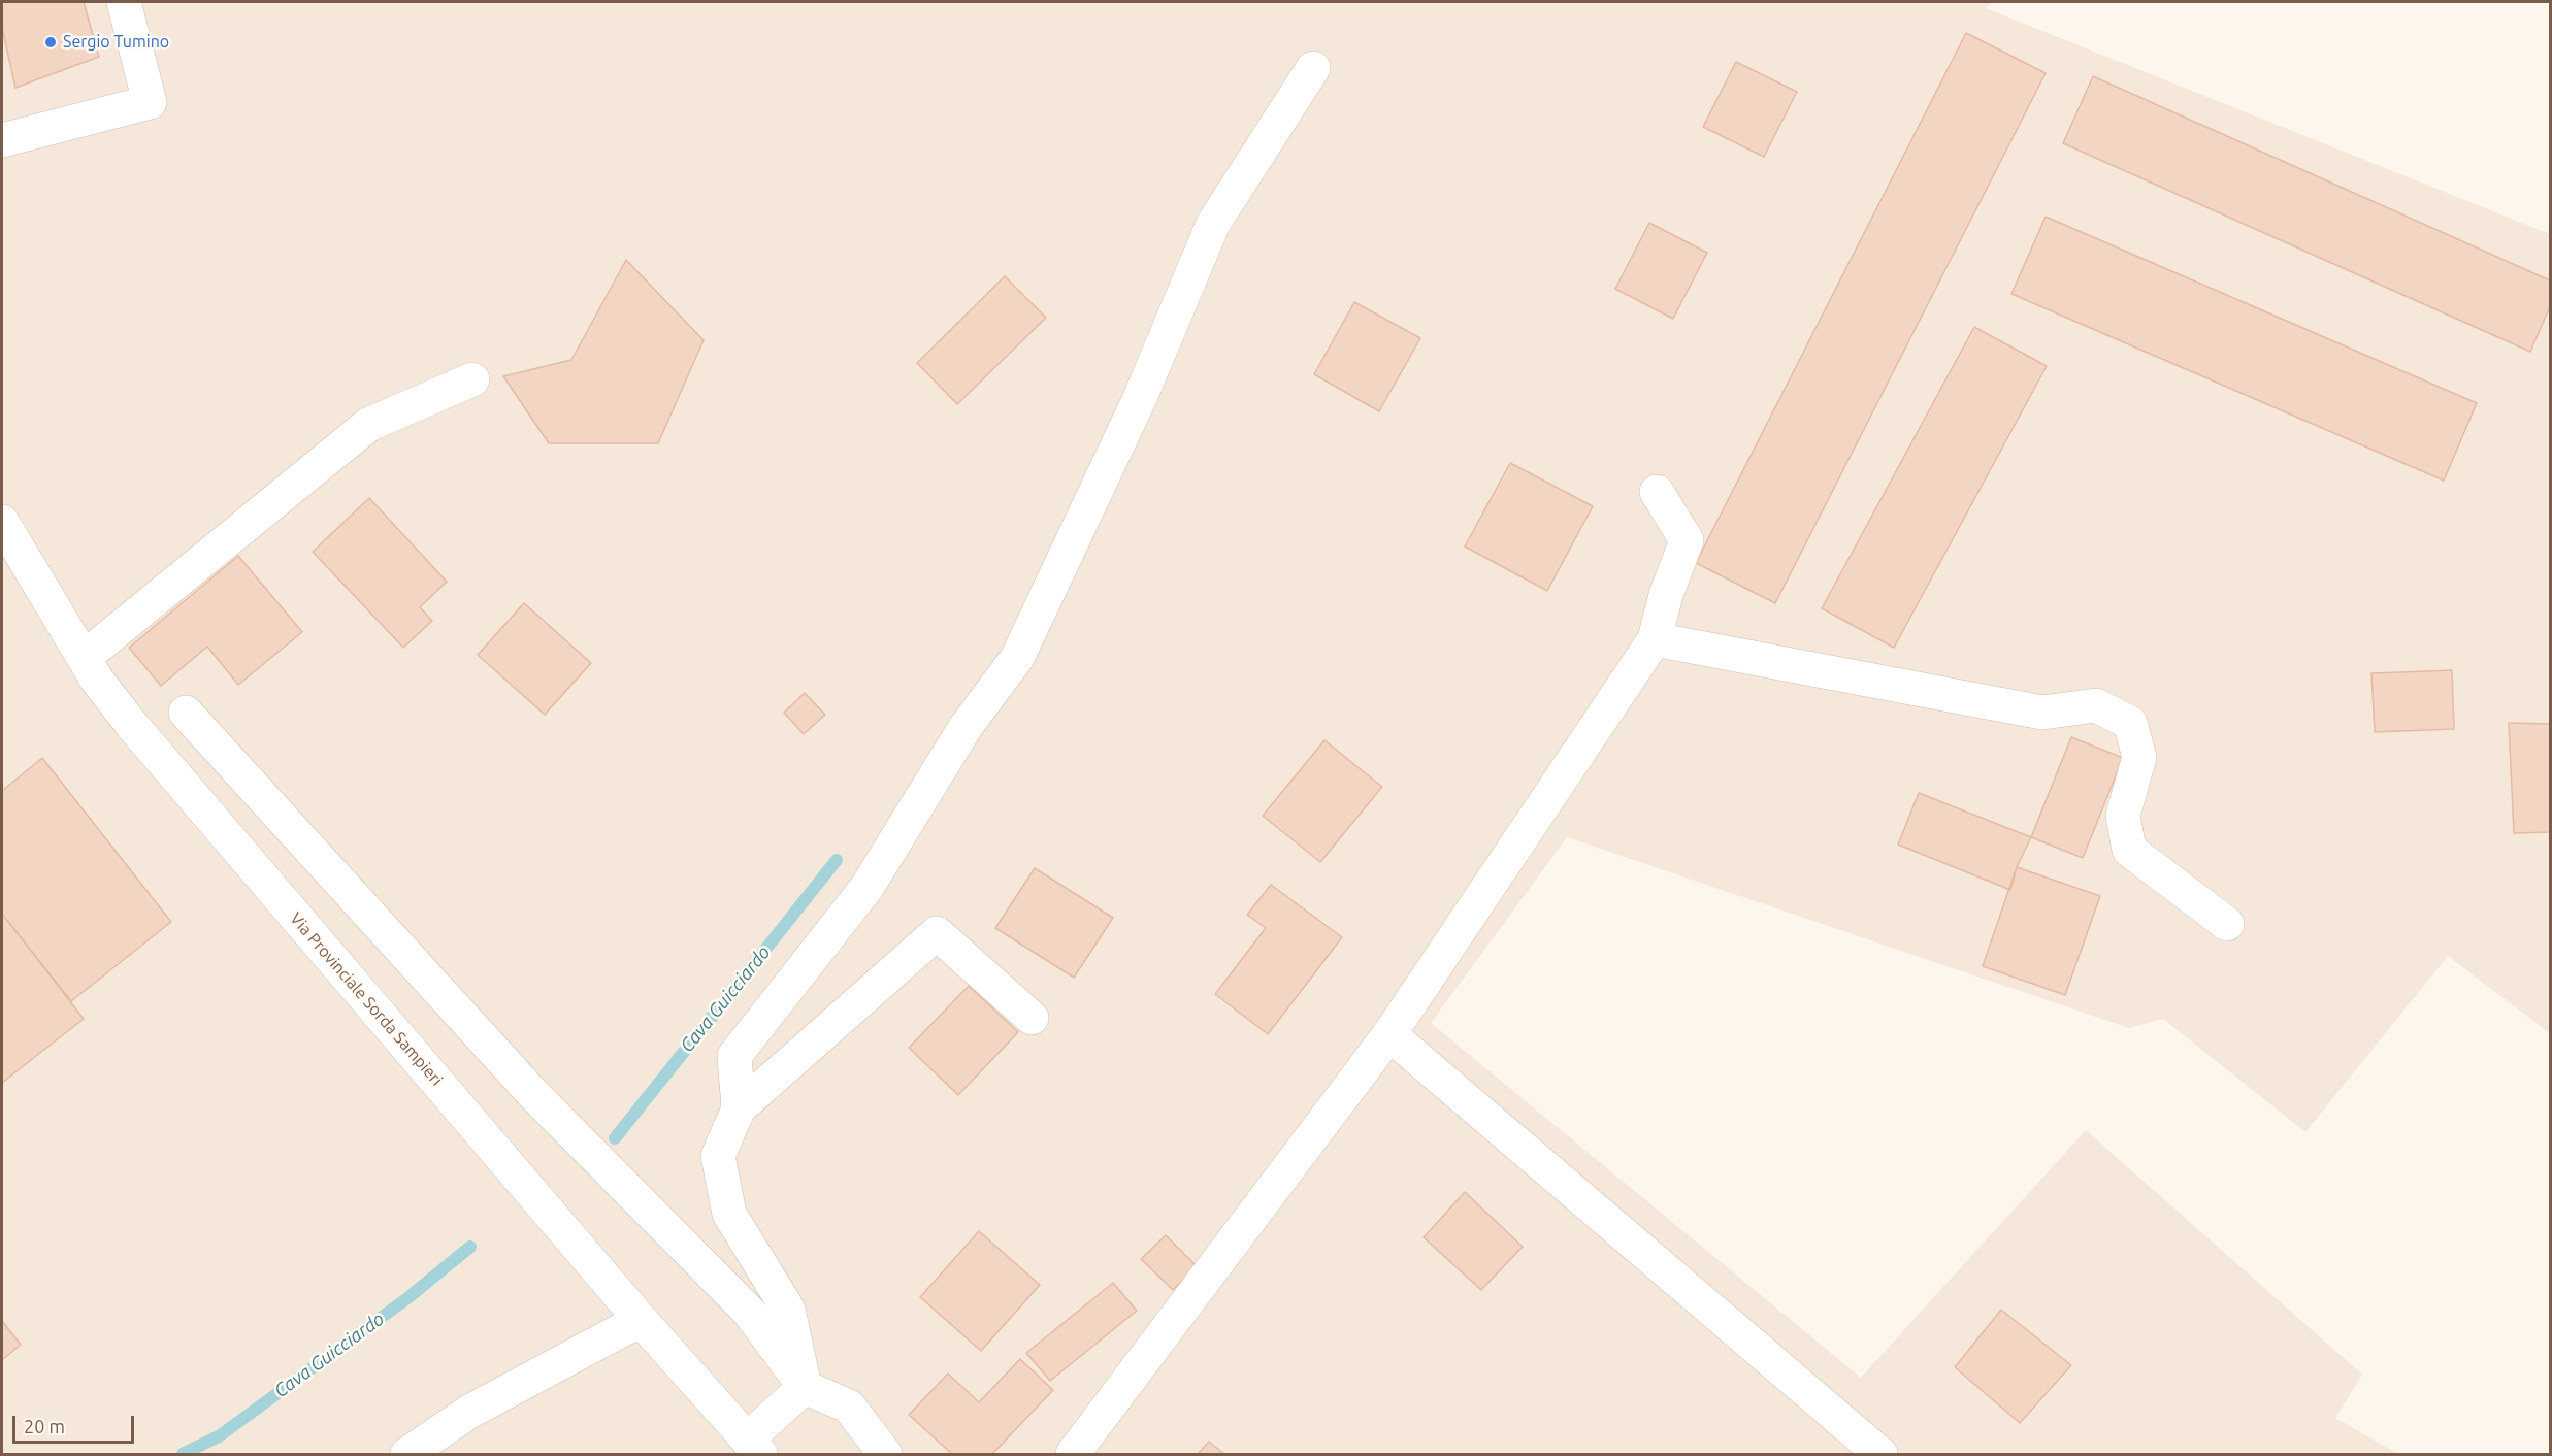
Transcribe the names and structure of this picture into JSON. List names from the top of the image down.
{
  "streets": {
    "street": ["Via Provinciale Sorda Sampieri"]
  },
  "water": ["Cava Guicciardo"],
  "places": ["Sergio Tumino"],
  "scale_bar": "20 m"
}
